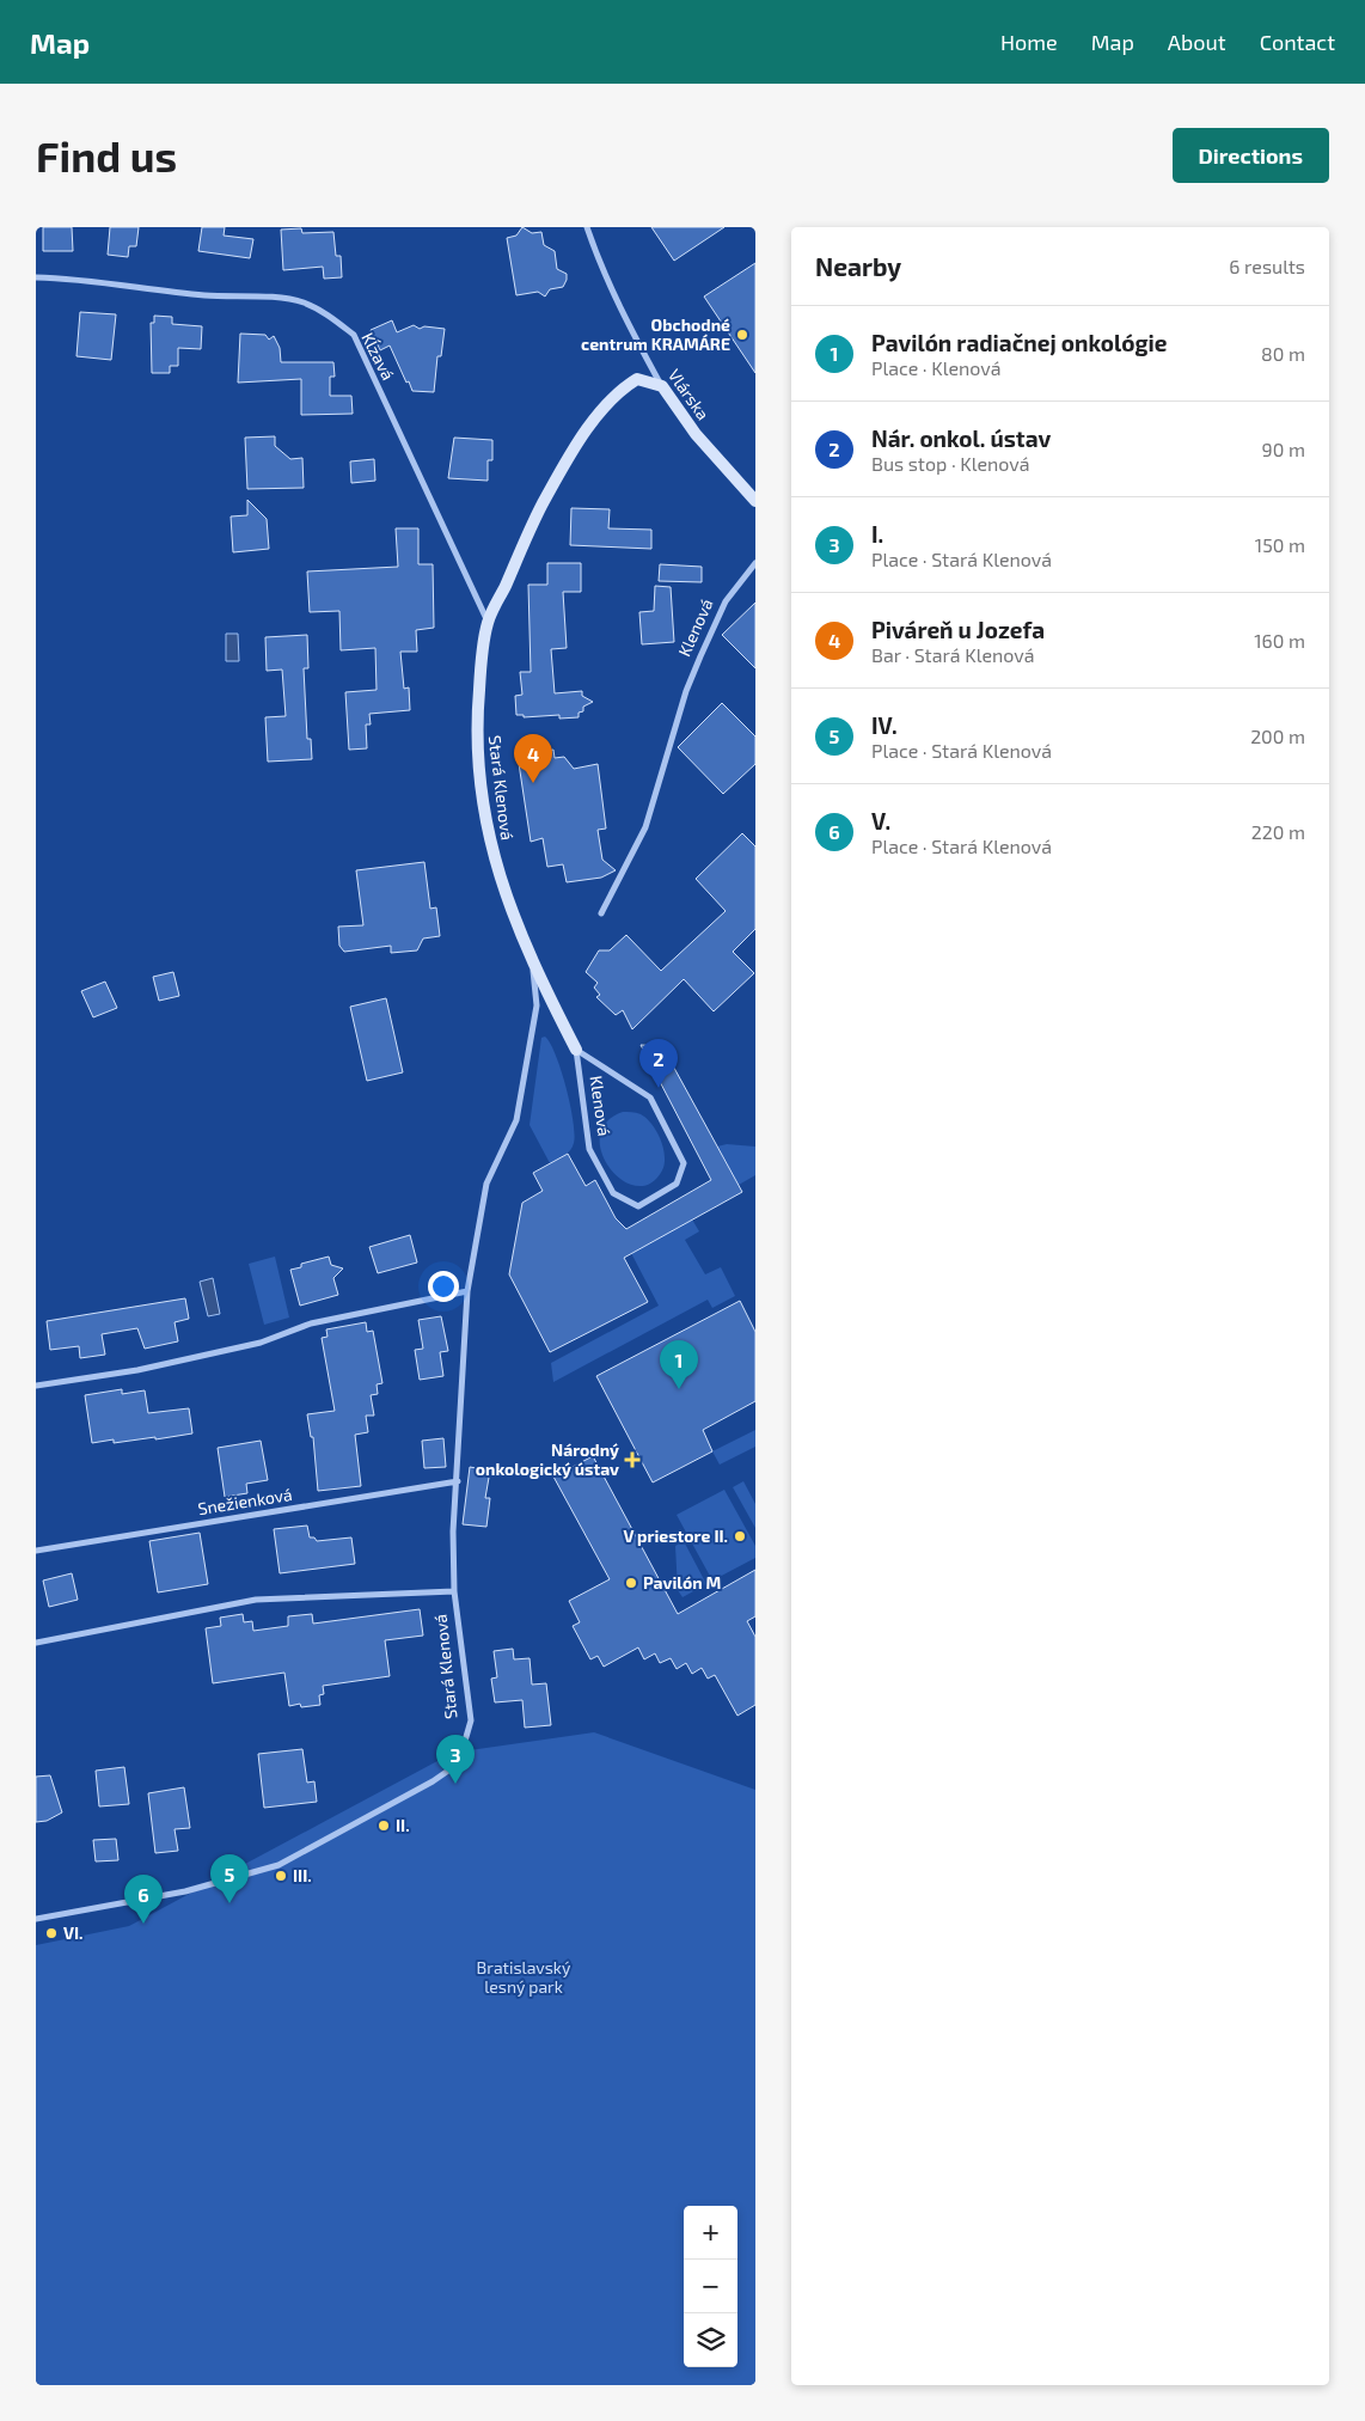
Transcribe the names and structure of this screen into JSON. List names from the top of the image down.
{
  "streets": {
    "street": [
      "Kĺzavá",
      "Vlárska",
      "Klenová",
      "Stará Klenová",
      "Snežienková"
    ]
  },
  "crossings": [
    ["Kĺzavá", "Stará Klenová"],
    ["Vlárska", "Stará Klenová"],
    ["Klenová", "Stará Klenová"],
    ["Stará Klenová", "Snežienková"]
  ],
  "parks": ["Bratislavský lesný park"],
  "places": {
    "other": [
      "Obchodné centrum KRAMÁRE",
      "V priestore II.",
      "Pavilón M",
      "II.",
      "III.",
      "VI."
    ],
    "health": ["Národný onkologický ústav"]
  },
  "page": {
    "header": "Map",
    "nav": [
      "Home",
      "Map",
      "About",
      "Contact"
    ],
    "buttons": "Directions",
    "title": "Find us",
    "heading": ["Nearby", "6 results"],
    "list": [
      {
        "mark": "1",
        "name": "Pavilón radiačnej onkológie",
        "note": "Place · Klenová",
        "value": "80 m"
      },
      {
        "mark": "2",
        "name": "Nár. onkol. ústav",
        "note": "Bus stop · Klenová",
        "value": "90 m"
      },
      {
        "mark": "3",
        "name": "I.",
        "note": "Place · Stará Klenová",
        "value": "150 m"
      },
      {
        "mark": "4",
        "name": "Piváreň u Jozefa",
        "note": "Bar · Stará Klenová",
        "value": "160 m"
      },
      {
        "mark": "5",
        "name": "IV.",
        "note": "Place · Stará Klenová",
        "value": "200 m"
      },
      {
        "mark": "6",
        "name": "V.",
        "note": "Place · Stará Klenová",
        "value": "220 m"
      }
    ],
    "pins": [
      "4",
      "2",
      "1",
      "3",
      "5",
      "6"
    ],
    "map_buttons": ["+", "−"]
  }
}
